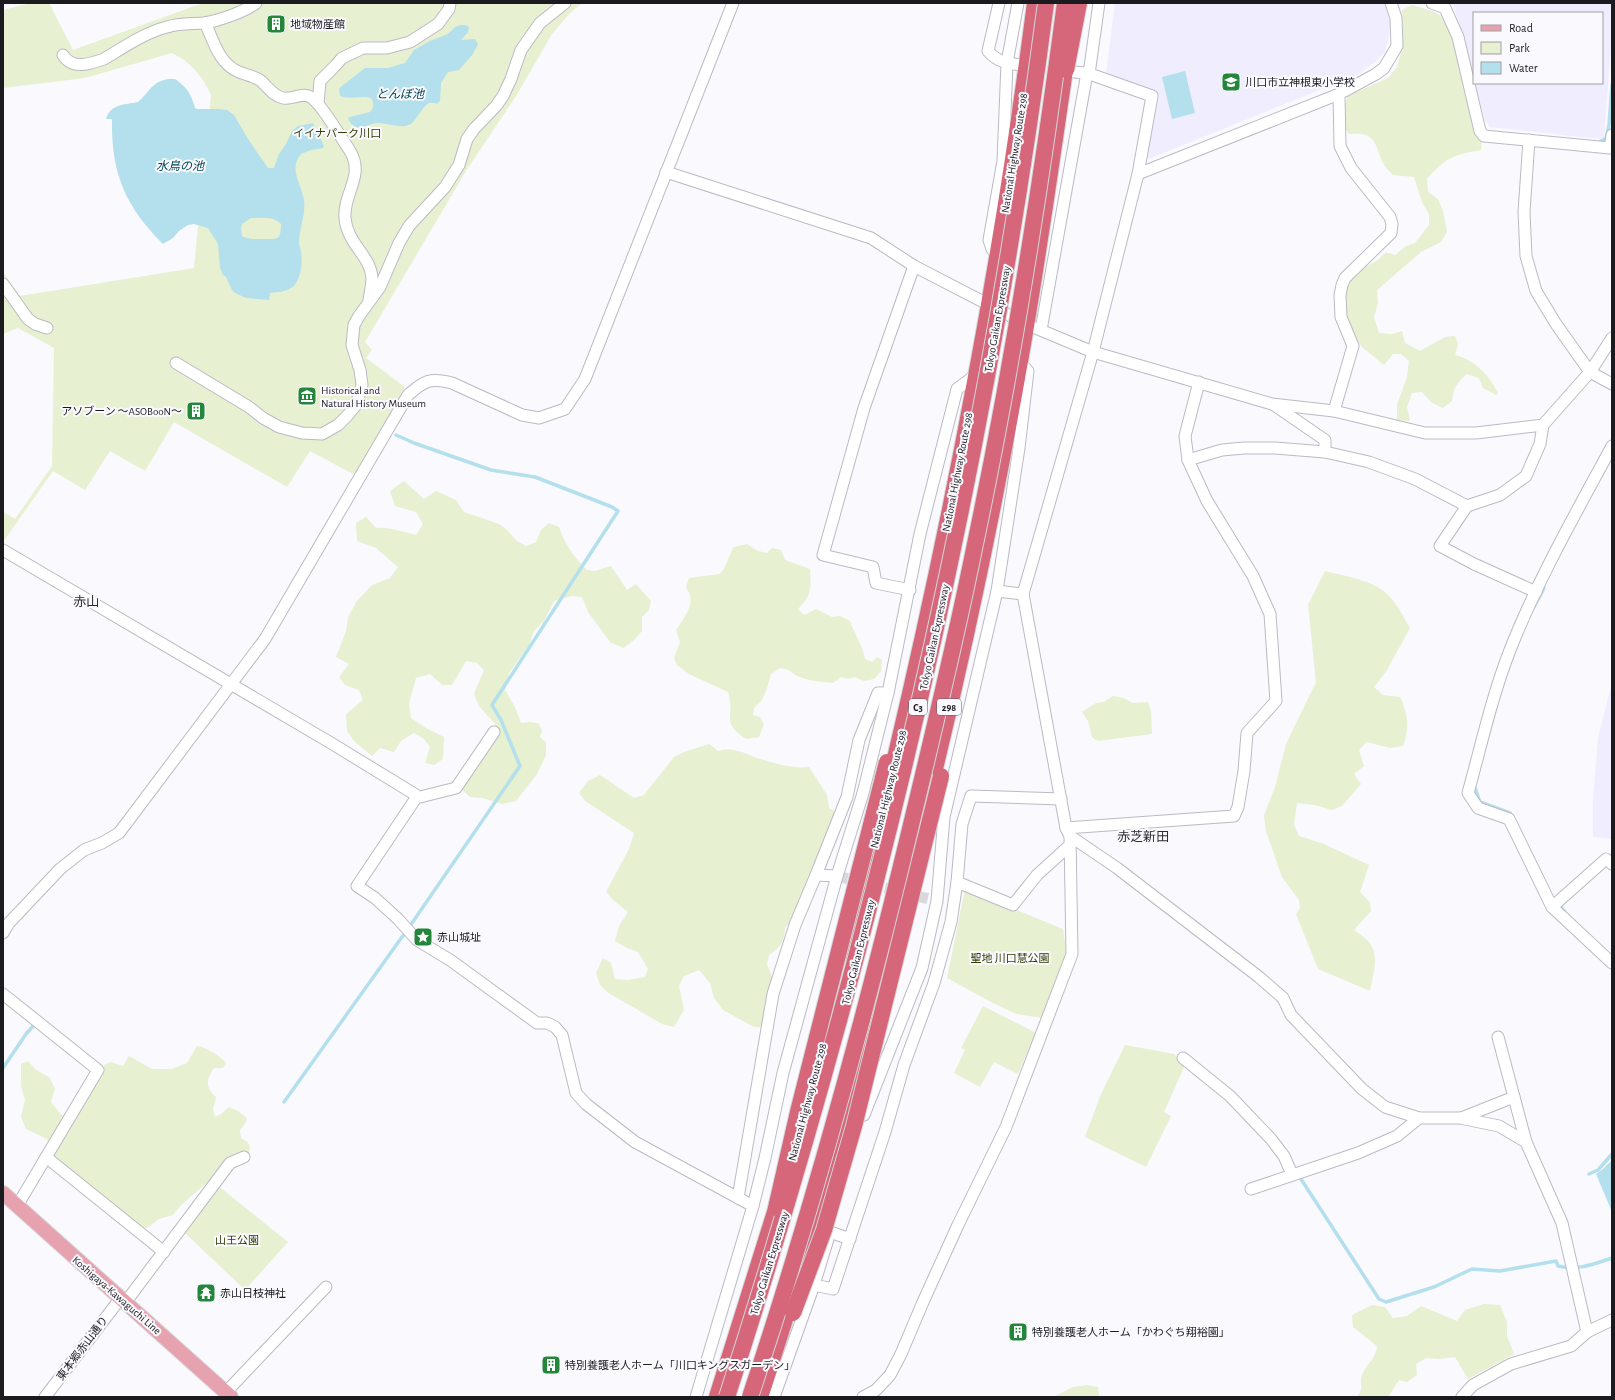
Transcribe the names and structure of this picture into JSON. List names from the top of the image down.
{
  "streets": {
    "highway": [
      "National Highway Route 298",
      "Tokyo Gaikan Expressway",
      "C3",
      "298"
    ],
    "main road": ["Koshigaya-Kawaguchi Line"],
    "street": ["東本郷赤山通り"]
  },
  "crossings": [
    ["Koshigaya-Kawaguchi Line", "東本郷赤山通り"]
  ],
  "districts": ["赤山", "赤芝新田"],
  "water": ["とんぼ池", "水鳥の池"],
  "parks": ["イイナパーク川口", "聖地 川口慧公園", "山王公園"],
  "places": {
    "building": [
      "地域物産館",
      "アソブーン ～ASOBooN～",
      "特別養護老人ホーム「かわぐち翔裕園」",
      "特別養護老人ホーム「川口キングスガーデン」"
    ],
    "school or university": ["川口市立神根東小学校"],
    "museum": ["Historical and Natural History Museum"],
    "place": ["赤山城址"],
    "temple": ["赤山日枝神社"]
  },
  "legend": ["Road", "Park", "Water"]
}
